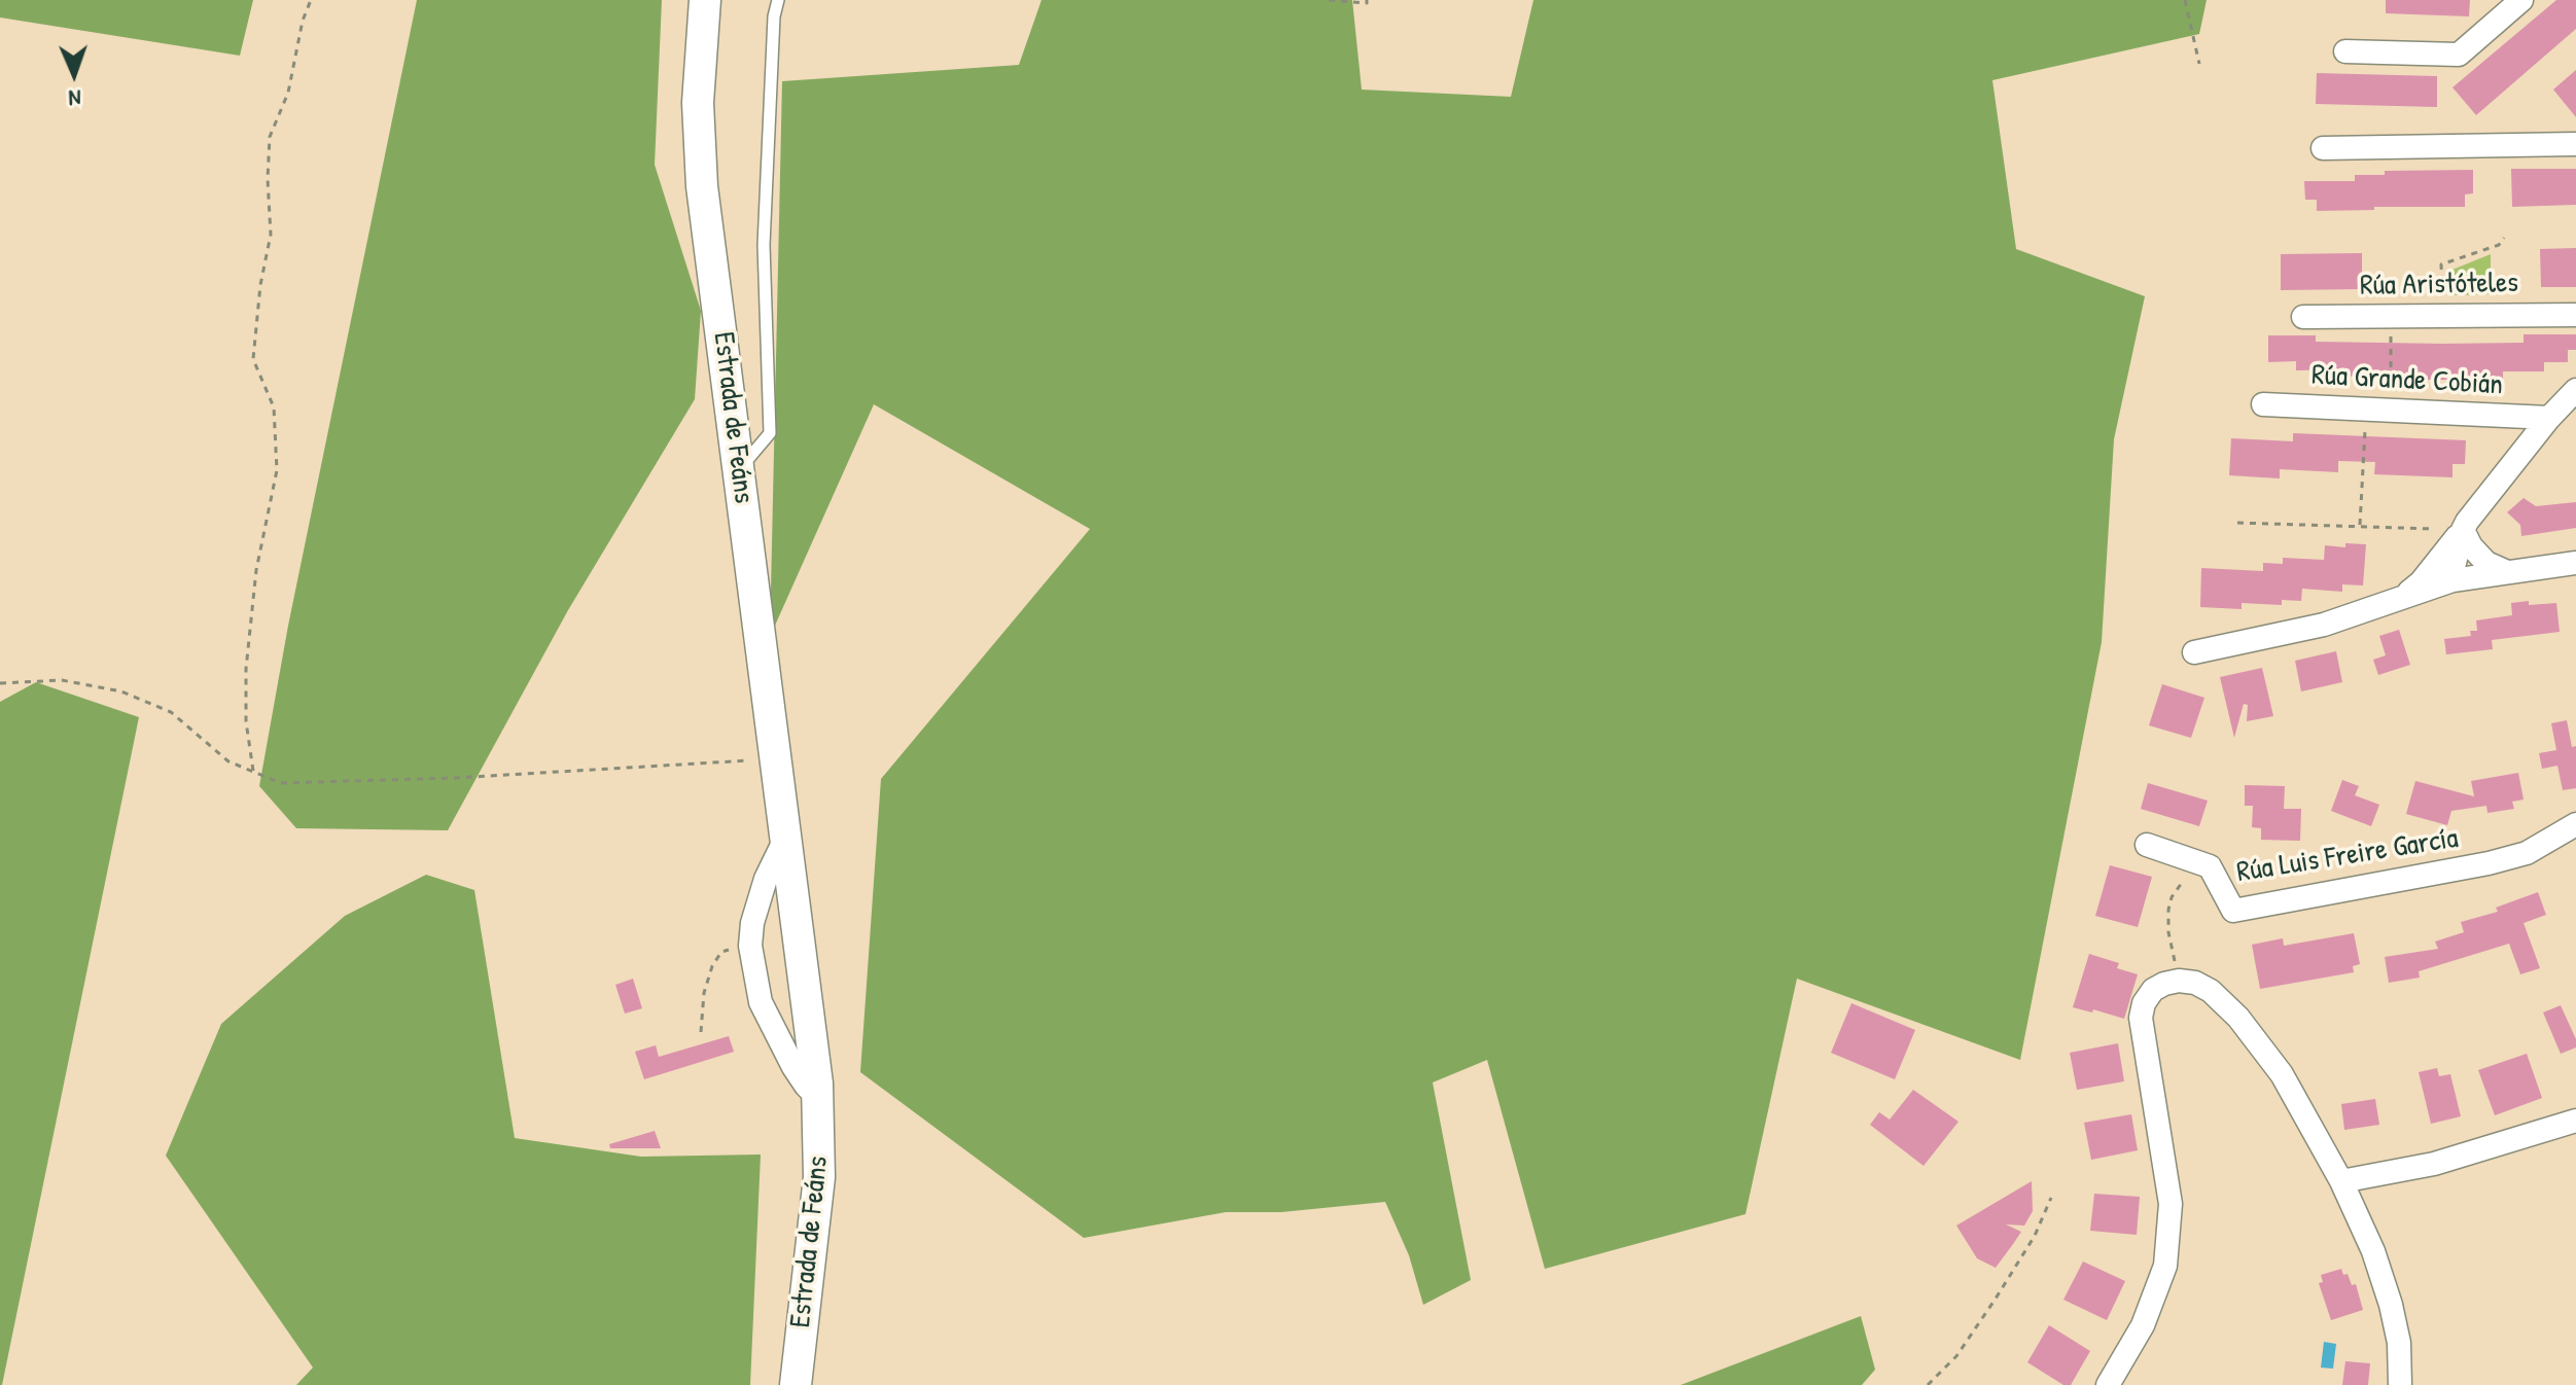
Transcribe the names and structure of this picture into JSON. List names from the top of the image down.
{
  "streets": {
    "street": [
      "Rúa Aristóteles",
      "Rúa Grande Cobián",
      "Estrada de Feáns",
      "Rúa Luis Freire García"
    ]
  },
  "north": "bottom"
}
